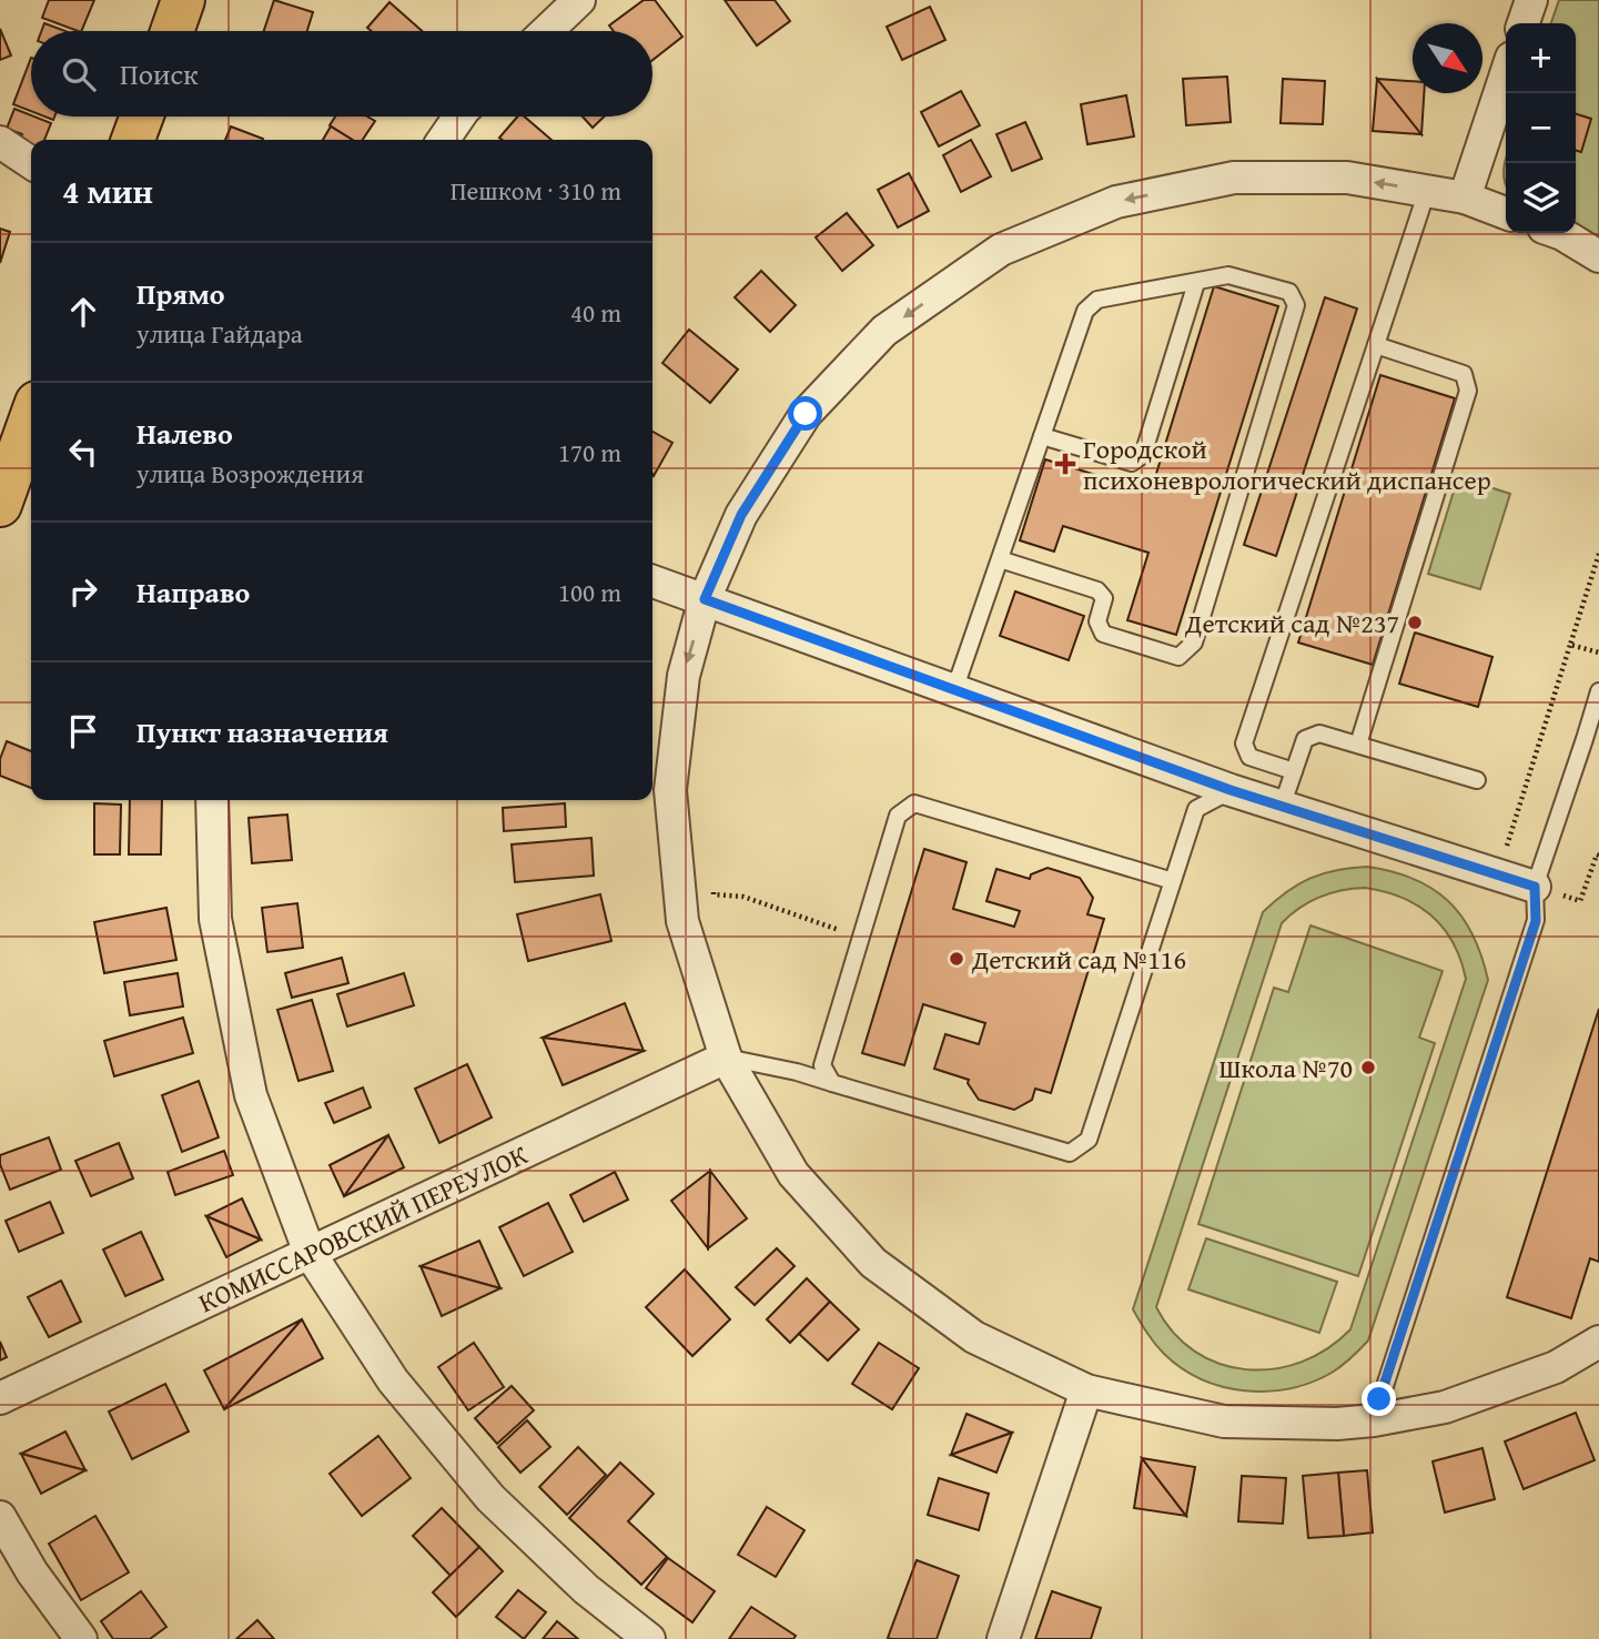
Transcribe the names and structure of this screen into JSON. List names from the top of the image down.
{
  "streets": {
    "street": ["КОМИССАРОВСКИЙ ПЕРЕУЛОК"]
  },
  "places": {
    "health": ["Городской психоневрологический диспансер"],
    "other": ["Детский сад №237", "Детский сад №116", "Школа №70"]
  },
  "north": "bottom right",
  "page": {
    "map_buttons": ["+", "−"],
    "search": "Поиск",
    "heading": ["4 мин", "Пешком · 310 m"],
    "list": [
      ["Прямо", "улица Гайдара", "40 m"],
      ["Налево", "улица Возрождения", "170 m"],
      ["Направо", "100 m"],
      "Пункт назначения"
    ]
  }
}
